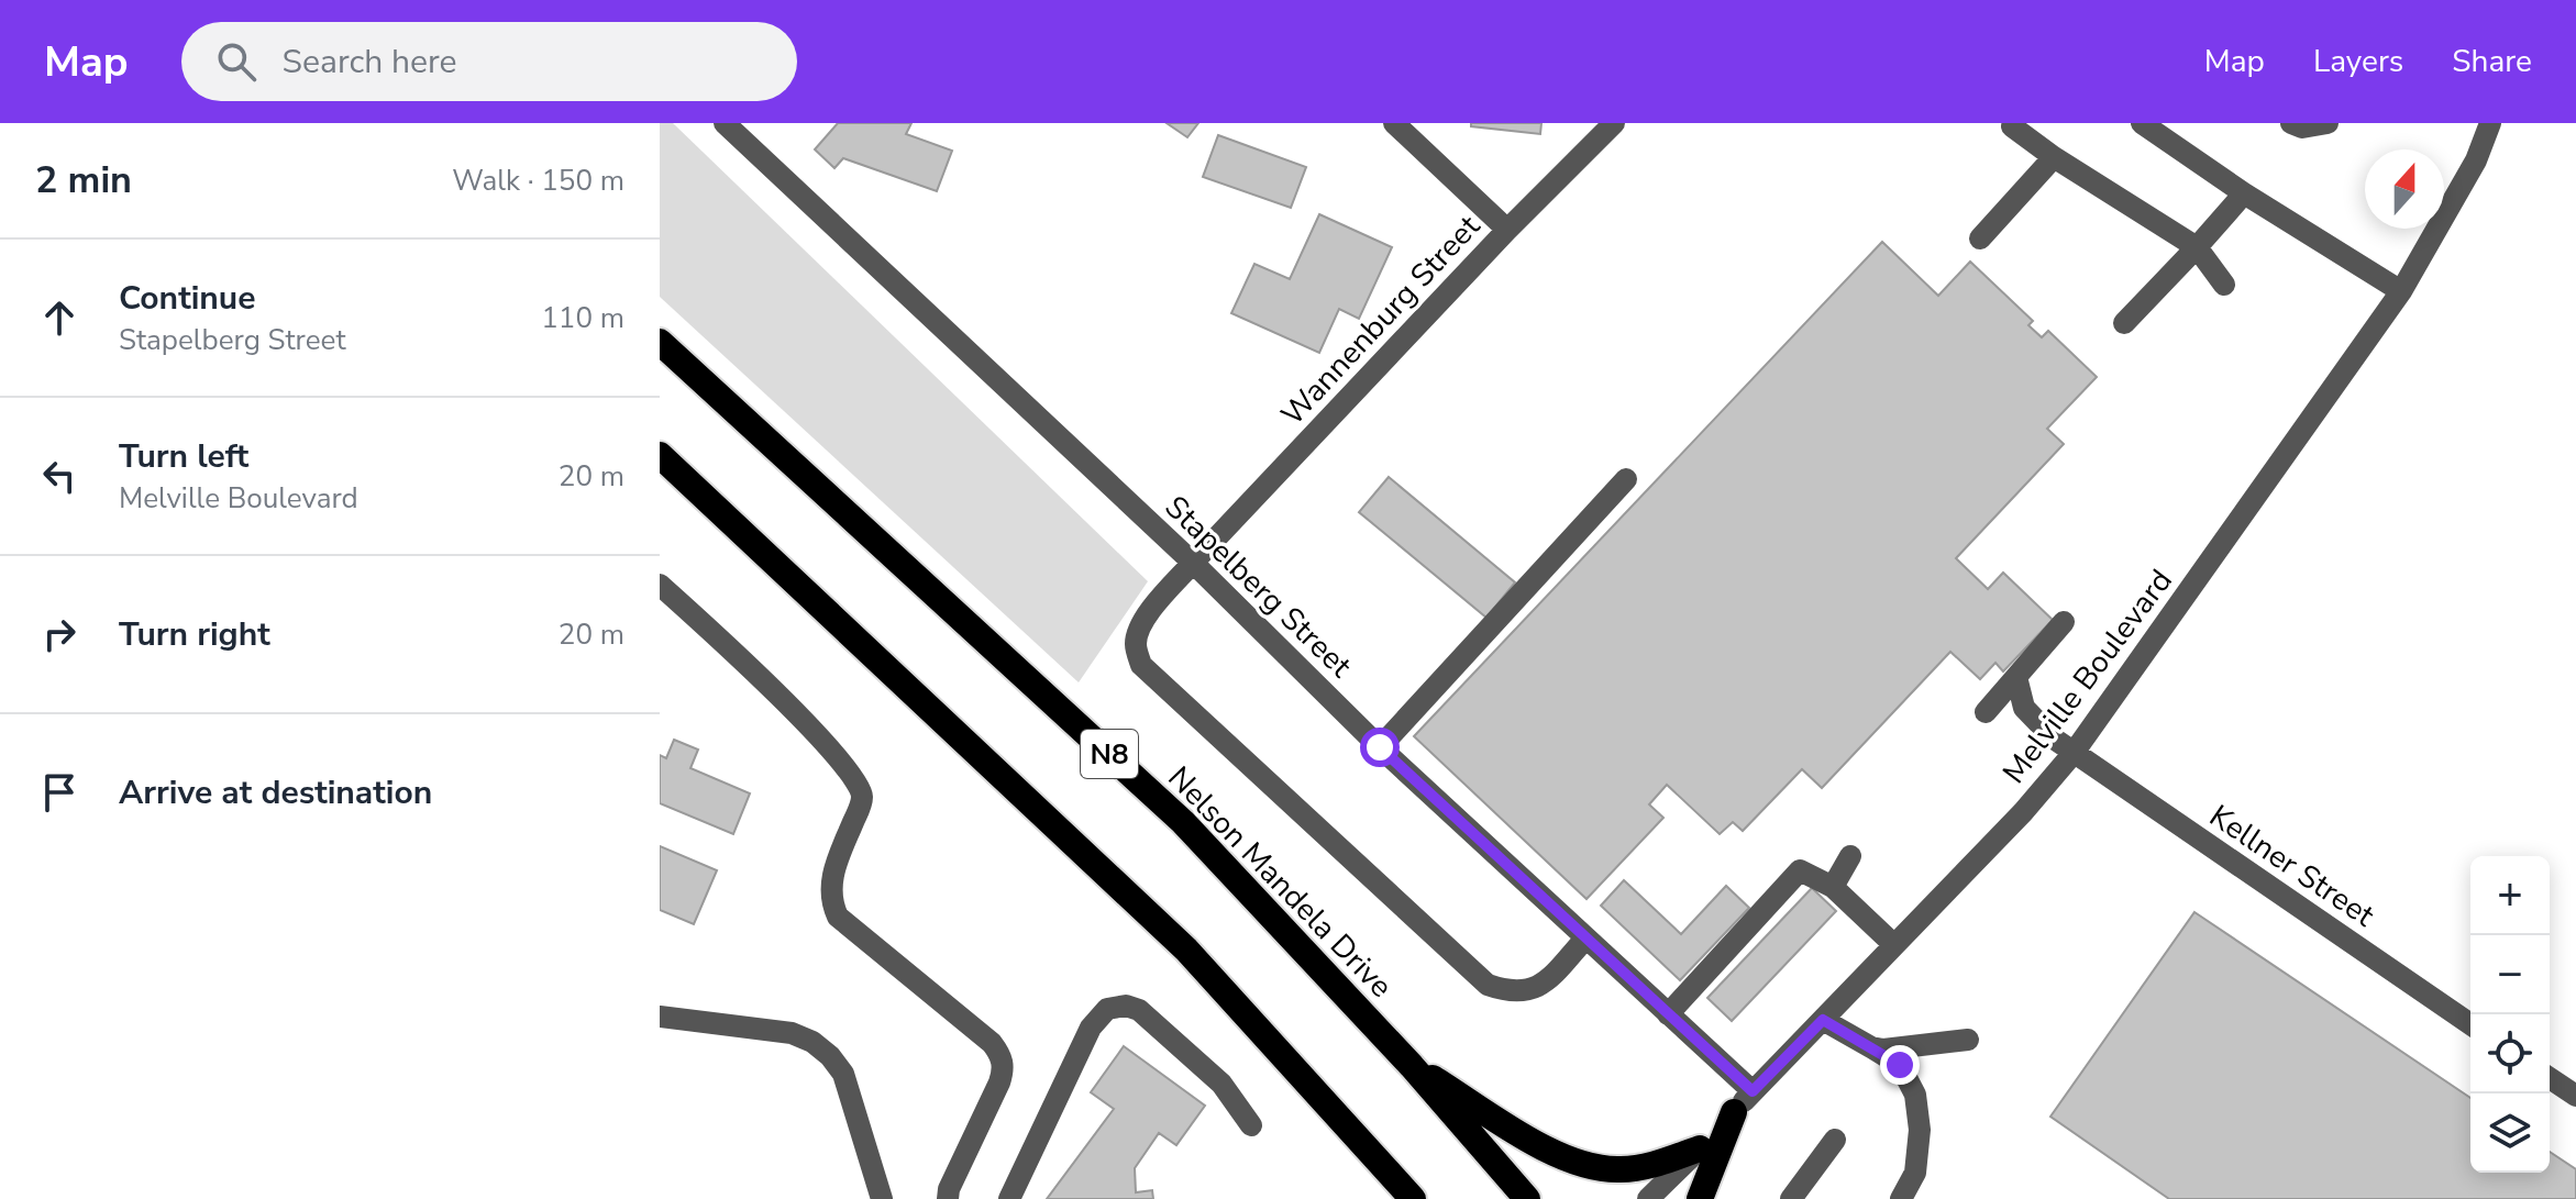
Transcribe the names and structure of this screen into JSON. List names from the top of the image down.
{
  "streets": {
    "highway": ["N8", "Nelson Mandela Drive"],
    "street": [
      "Wannenburg Street",
      "Stapelberg Street",
      "Melville Boulevard",
      "Kellner Street"
    ]
  },
  "crossings": [
    ["Wannenburg Street", "Stapelberg Street"],
    ["Stapelberg Street", "Melville Boulevard"],
    ["Melville Boulevard", "Kellner Street"]
  ],
  "north": "top",
  "page": {
    "header": "Map",
    "search": "Search here",
    "nav": ["Map", "Layers", "Share"],
    "heading": ["2 min", "Walk · 150 m"],
    "list": [
      ["Continue", "Stapelberg Street", "110 m"],
      ["Turn left", "Melville Boulevard", "20 m"],
      ["Turn right", "20 m"],
      "Arrive at destination"
    ],
    "map_buttons": ["+", "−"]
  }
}
